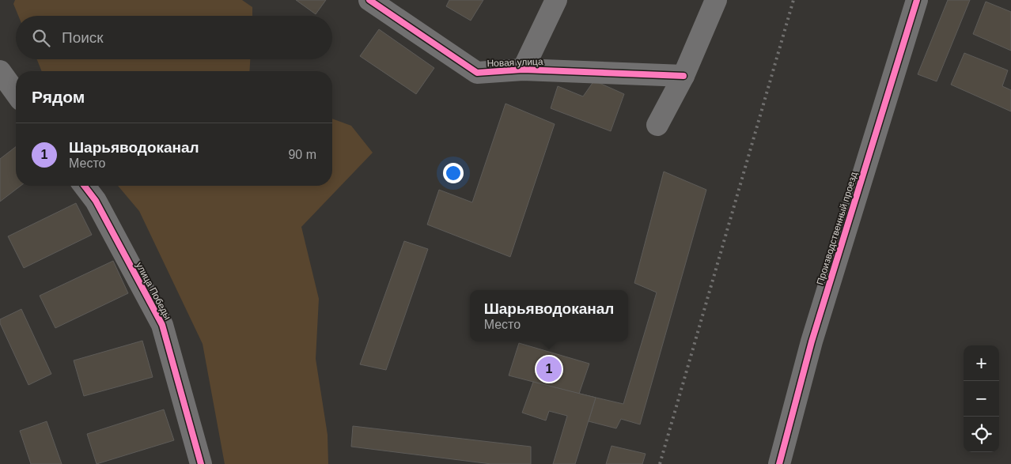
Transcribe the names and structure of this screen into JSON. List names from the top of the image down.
{
  "streets": {
    "street": ["Новая улица", "Производственный проезд", "улица Победы"]
  },
  "page": {
    "search": "Поиск",
    "heading": "Рядом",
    "list": [
      {
        "mark": "1",
        "name": "Шарьяводоканал",
        "note": "Место",
        "value": "90 m"
      }
    ],
    "popup": ["Шарьяводоканал", "Место"],
    "map_buttons": ["+", "−"],
    "pins": "1"
  }
}
